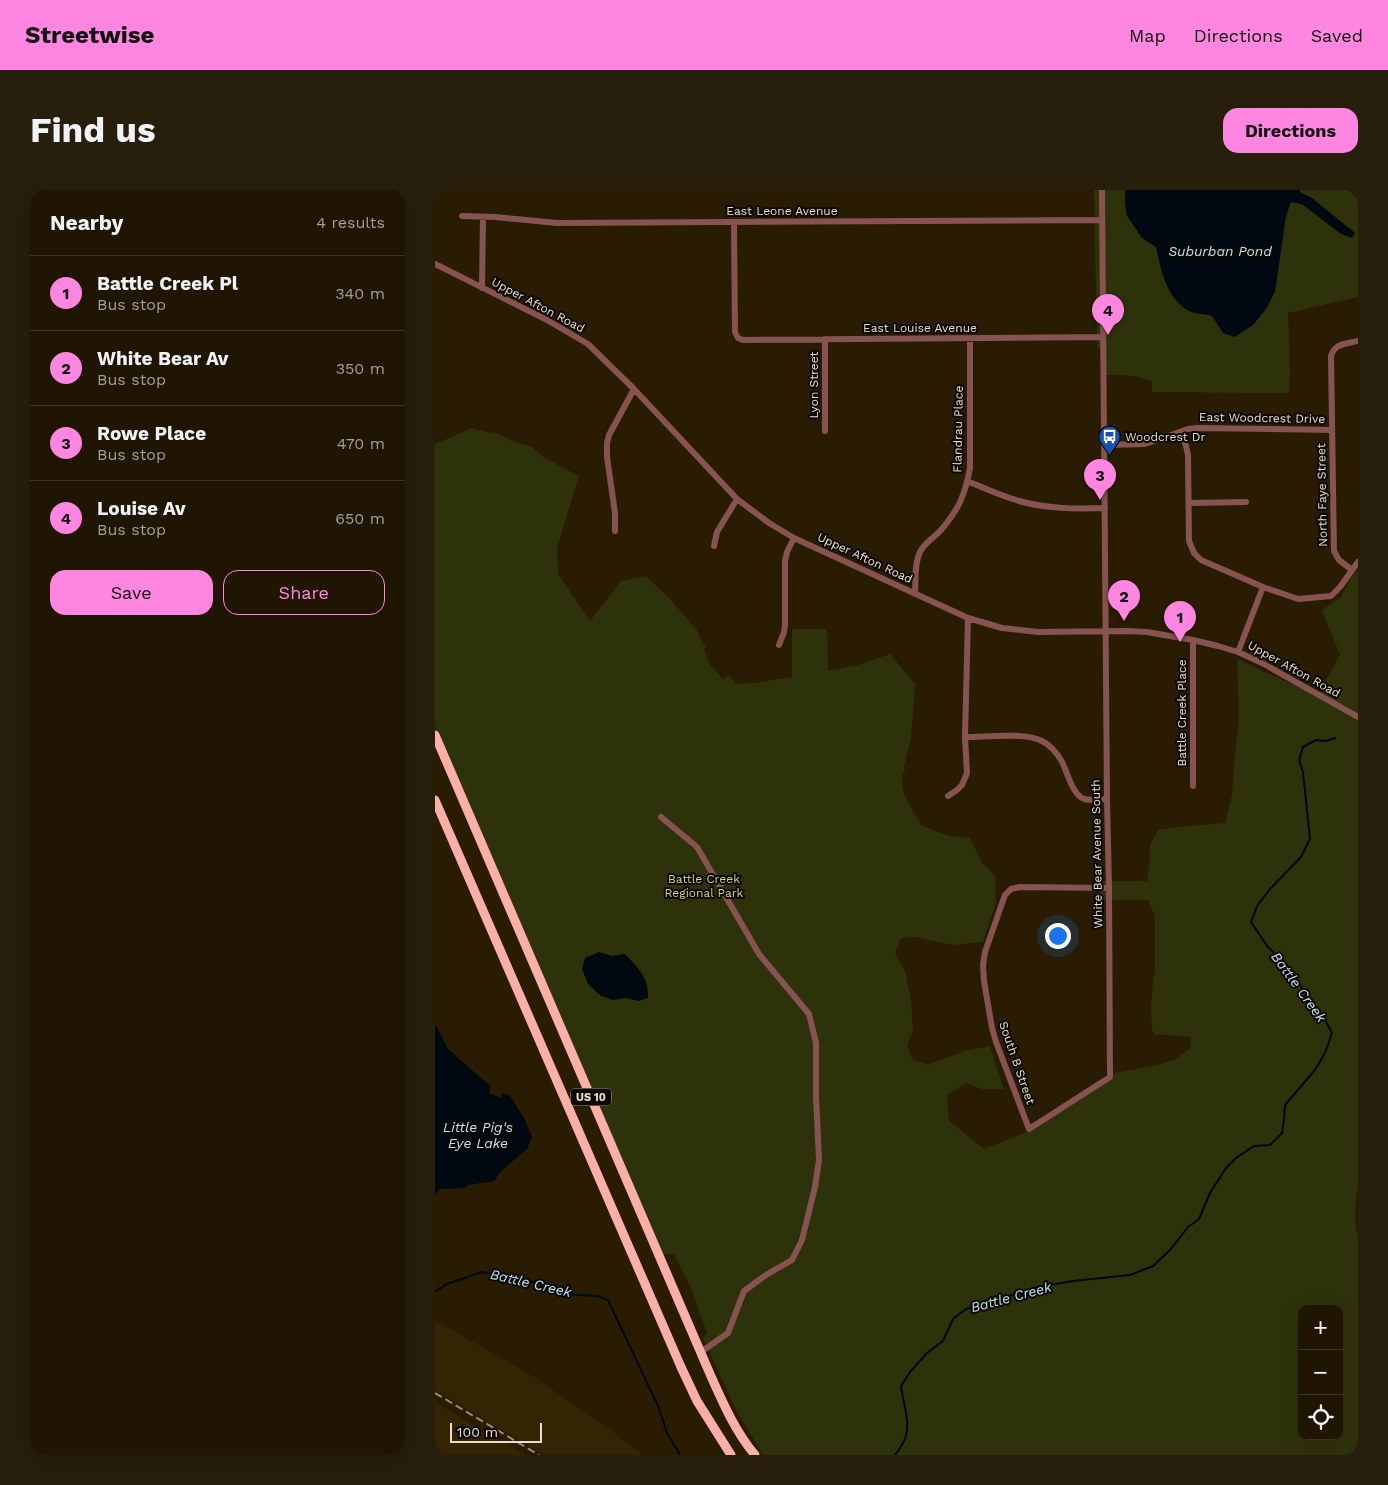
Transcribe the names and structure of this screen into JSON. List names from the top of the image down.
{
  "streets": {
    "highway": ["US 10"],
    "street": [
      "East Leone Avenue",
      "Upper Afton Road",
      "East Louise Avenue",
      "Lyon Street",
      "East Woodcrest Drive",
      "Flandrau Place",
      "North Faye Street",
      "Battle Creek Place",
      "White Bear Avenue South",
      "South B Street"
    ]
  },
  "crossings": [
    ["East Leone Avenue", "East Louise Avenue"],
    ["East Leone Avenue", "White Bear Avenue South"],
    ["Upper Afton Road", "Flandrau Place"],
    ["Upper Afton Road", "Battle Creek Place"],
    ["Upper Afton Road", "White Bear Avenue South"],
    ["East Louise Avenue", "Lyon Street"],
    ["East Louise Avenue", "Flandrau Place"],
    ["East Louise Avenue", "White Bear Avenue South"],
    ["East Woodcrest Drive", "North Faye Street"],
    ["East Woodcrest Drive", "White Bear Avenue South"],
    ["White Bear Avenue South", "South B Street"]
  ],
  "water": ["Suburban Pond", "Battle Creek", "Little Pig's Eye Lake"],
  "parks": ["Battle Creek Regional Park"],
  "places": {
    "bus stop": ["Woodcrest Dr"]
  },
  "scale_bar": "100 m",
  "page": {
    "header": "Streetwise",
    "nav": ["Map", "Directions", "Saved"],
    "buttons": [
      "Directions",
      ["Save", "Share"]
    ],
    "title": "Find us",
    "heading": ["Nearby", "4 results"],
    "list": [
      {
        "mark": "1",
        "name": "Battle Creek Pl",
        "note": "Bus stop",
        "value": "340 m"
      },
      {
        "mark": "2",
        "name": "White Bear Av",
        "note": "Bus stop",
        "value": "350 m"
      },
      {
        "mark": "3",
        "name": "Rowe Place",
        "note": "Bus stop",
        "value": "470 m"
      },
      {
        "mark": "4",
        "name": "Louise Av",
        "note": "Bus stop",
        "value": "650 m"
      }
    ],
    "pins": [
      "4",
      "3",
      "2",
      "1"
    ],
    "map_buttons": ["+", "−"],
    "scale": "100 m"
  }
}
